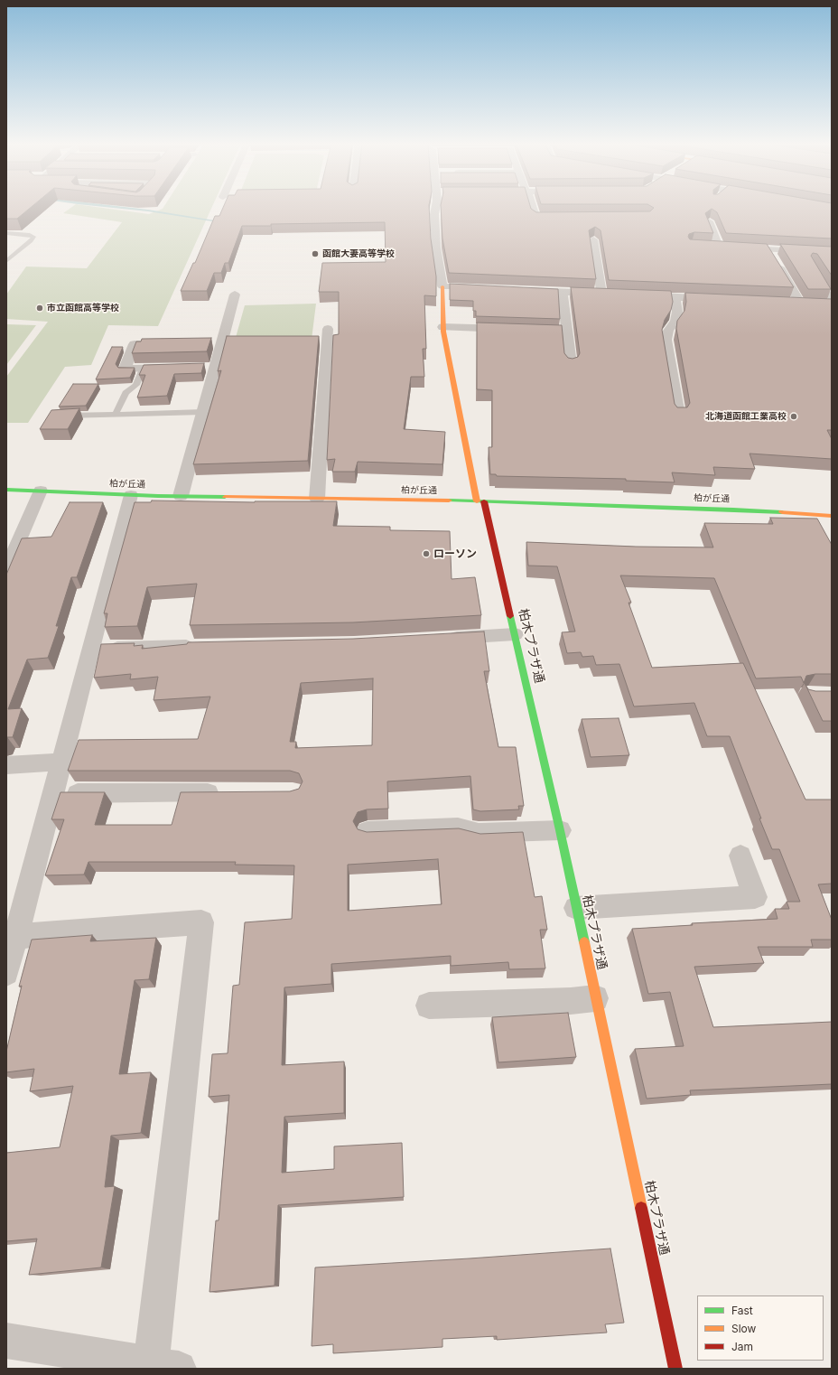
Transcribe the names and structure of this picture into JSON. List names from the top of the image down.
{
  "streets": {
    "street": ["柏が丘通", "柏木プラザ通"]
  },
  "crossings": [
    ["柏が丘通", "柏木プラザ通"]
  ],
  "places": [
    "函館大妻高等学校",
    "市立函館高等学校",
    "北海道函館工業高校",
    "ローソン"
  ],
  "legend": ["Fast", "Slow", "Jam"]
}
